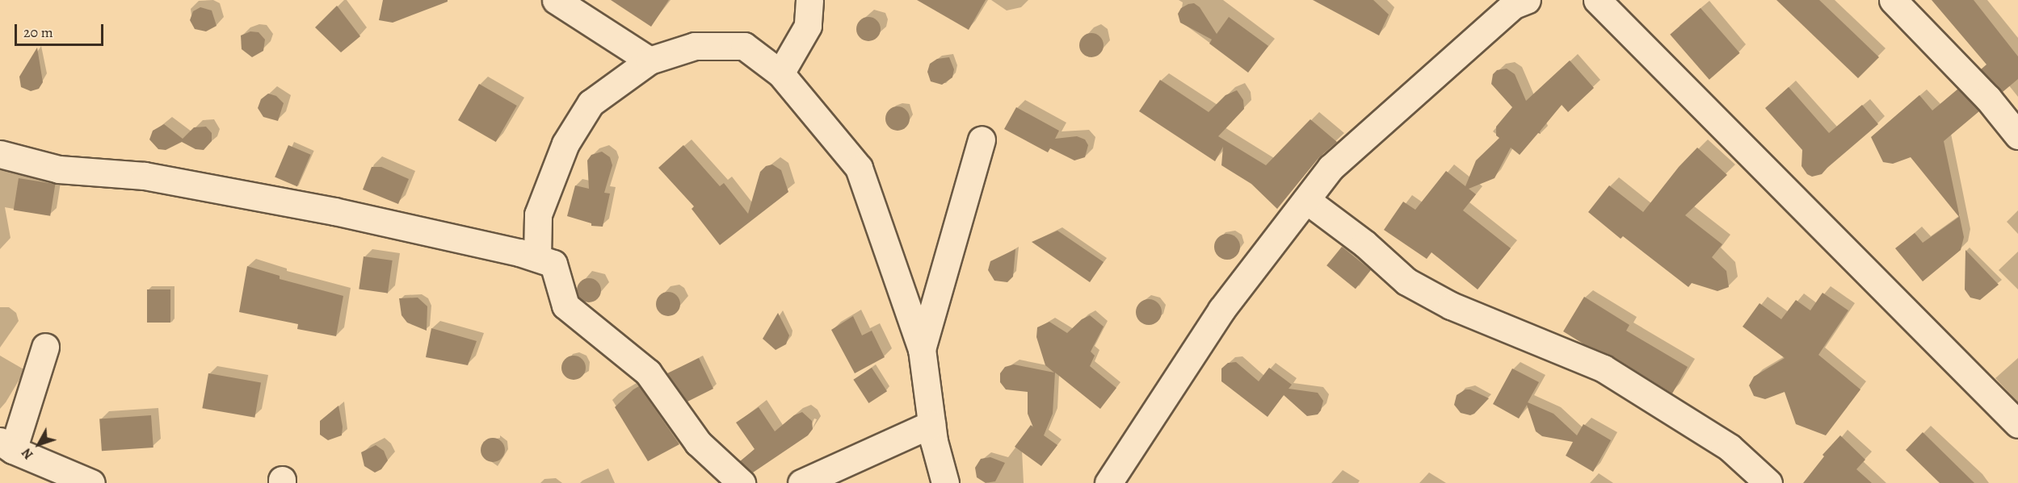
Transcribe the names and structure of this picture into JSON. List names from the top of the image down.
{
  "scale_bar": "20 m",
  "north": "bottom left"
}
